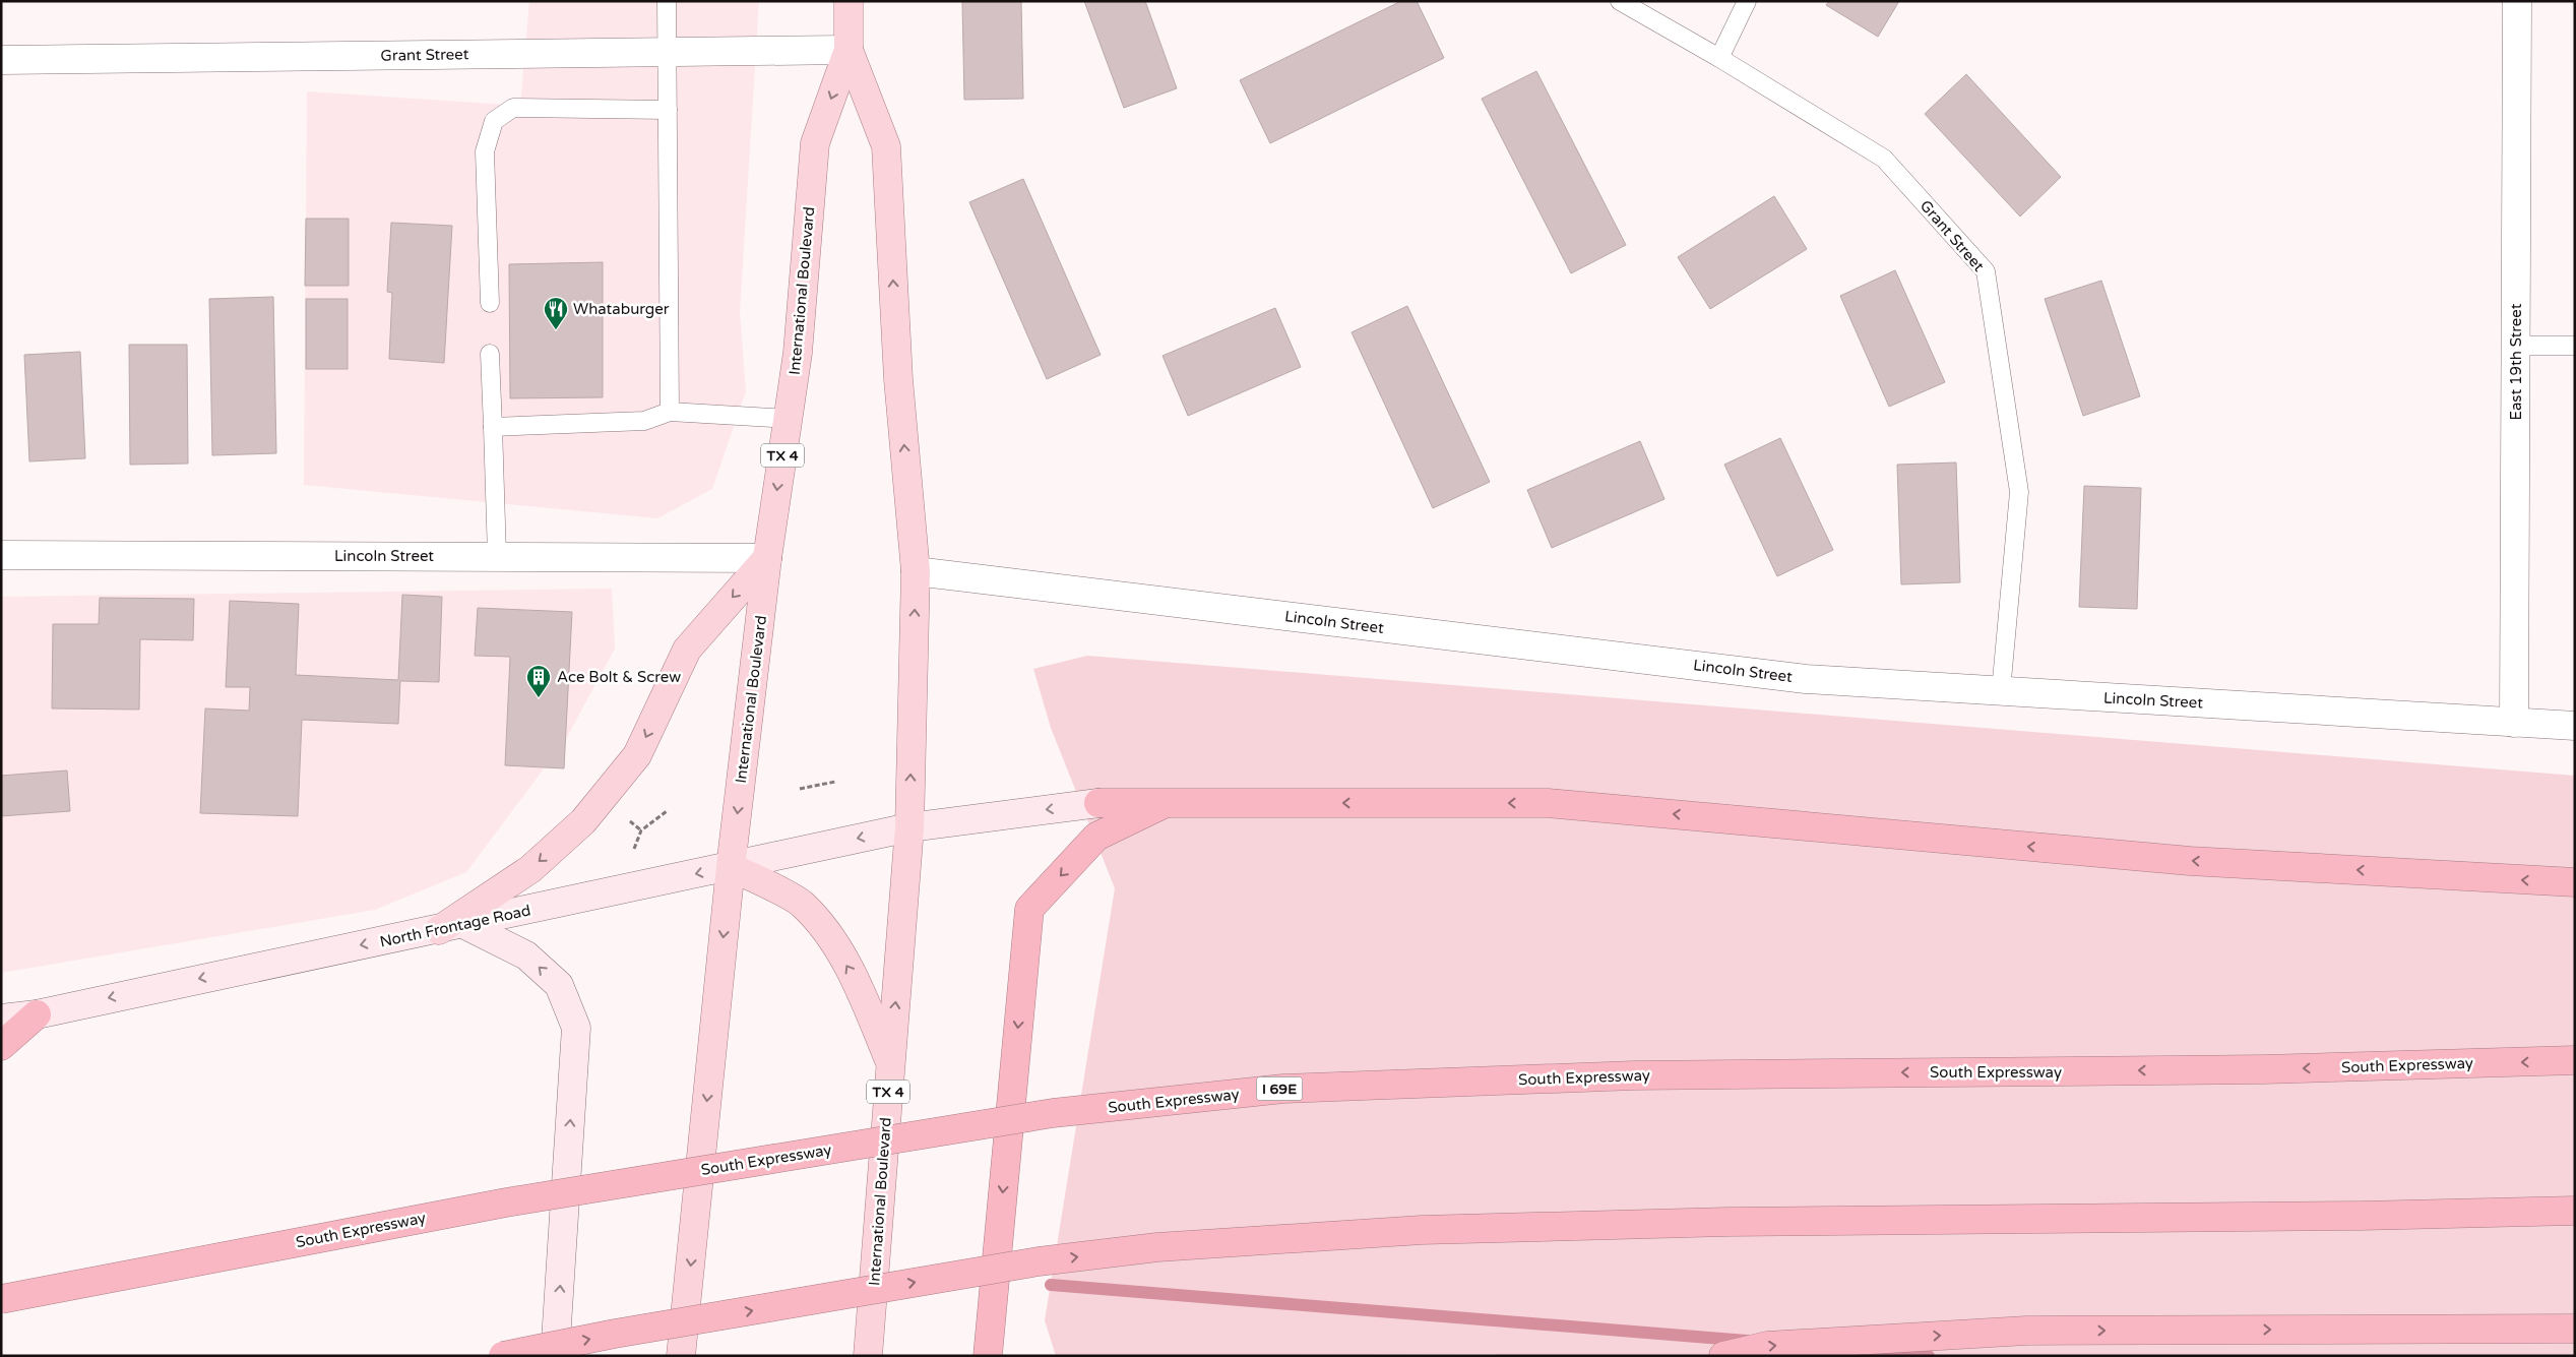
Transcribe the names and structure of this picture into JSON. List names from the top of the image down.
{
  "streets": {
    "highway": ["South Expressway", "I 69E"],
    "main road": ["International Boulevard", "TX 4", "North Frontage Road"],
    "street": ["Grant Street", "East 19th Street", "Lincoln Street"]
  },
  "crossings": [
    ["Grant Street", "International Boulevard"],
    ["Grant Street", "Lincoln Street"],
    ["International Boulevard", "Lincoln Street"],
    ["International Boulevard", "North Frontage Road"],
    ["East 19th Street", "Lincoln Street"]
  ],
  "one_way": ["North Frontage Road"],
  "places": {
    "restaurant": ["Whataburger"],
    "building": ["Ace Bolt & Screw"]
  }
}
